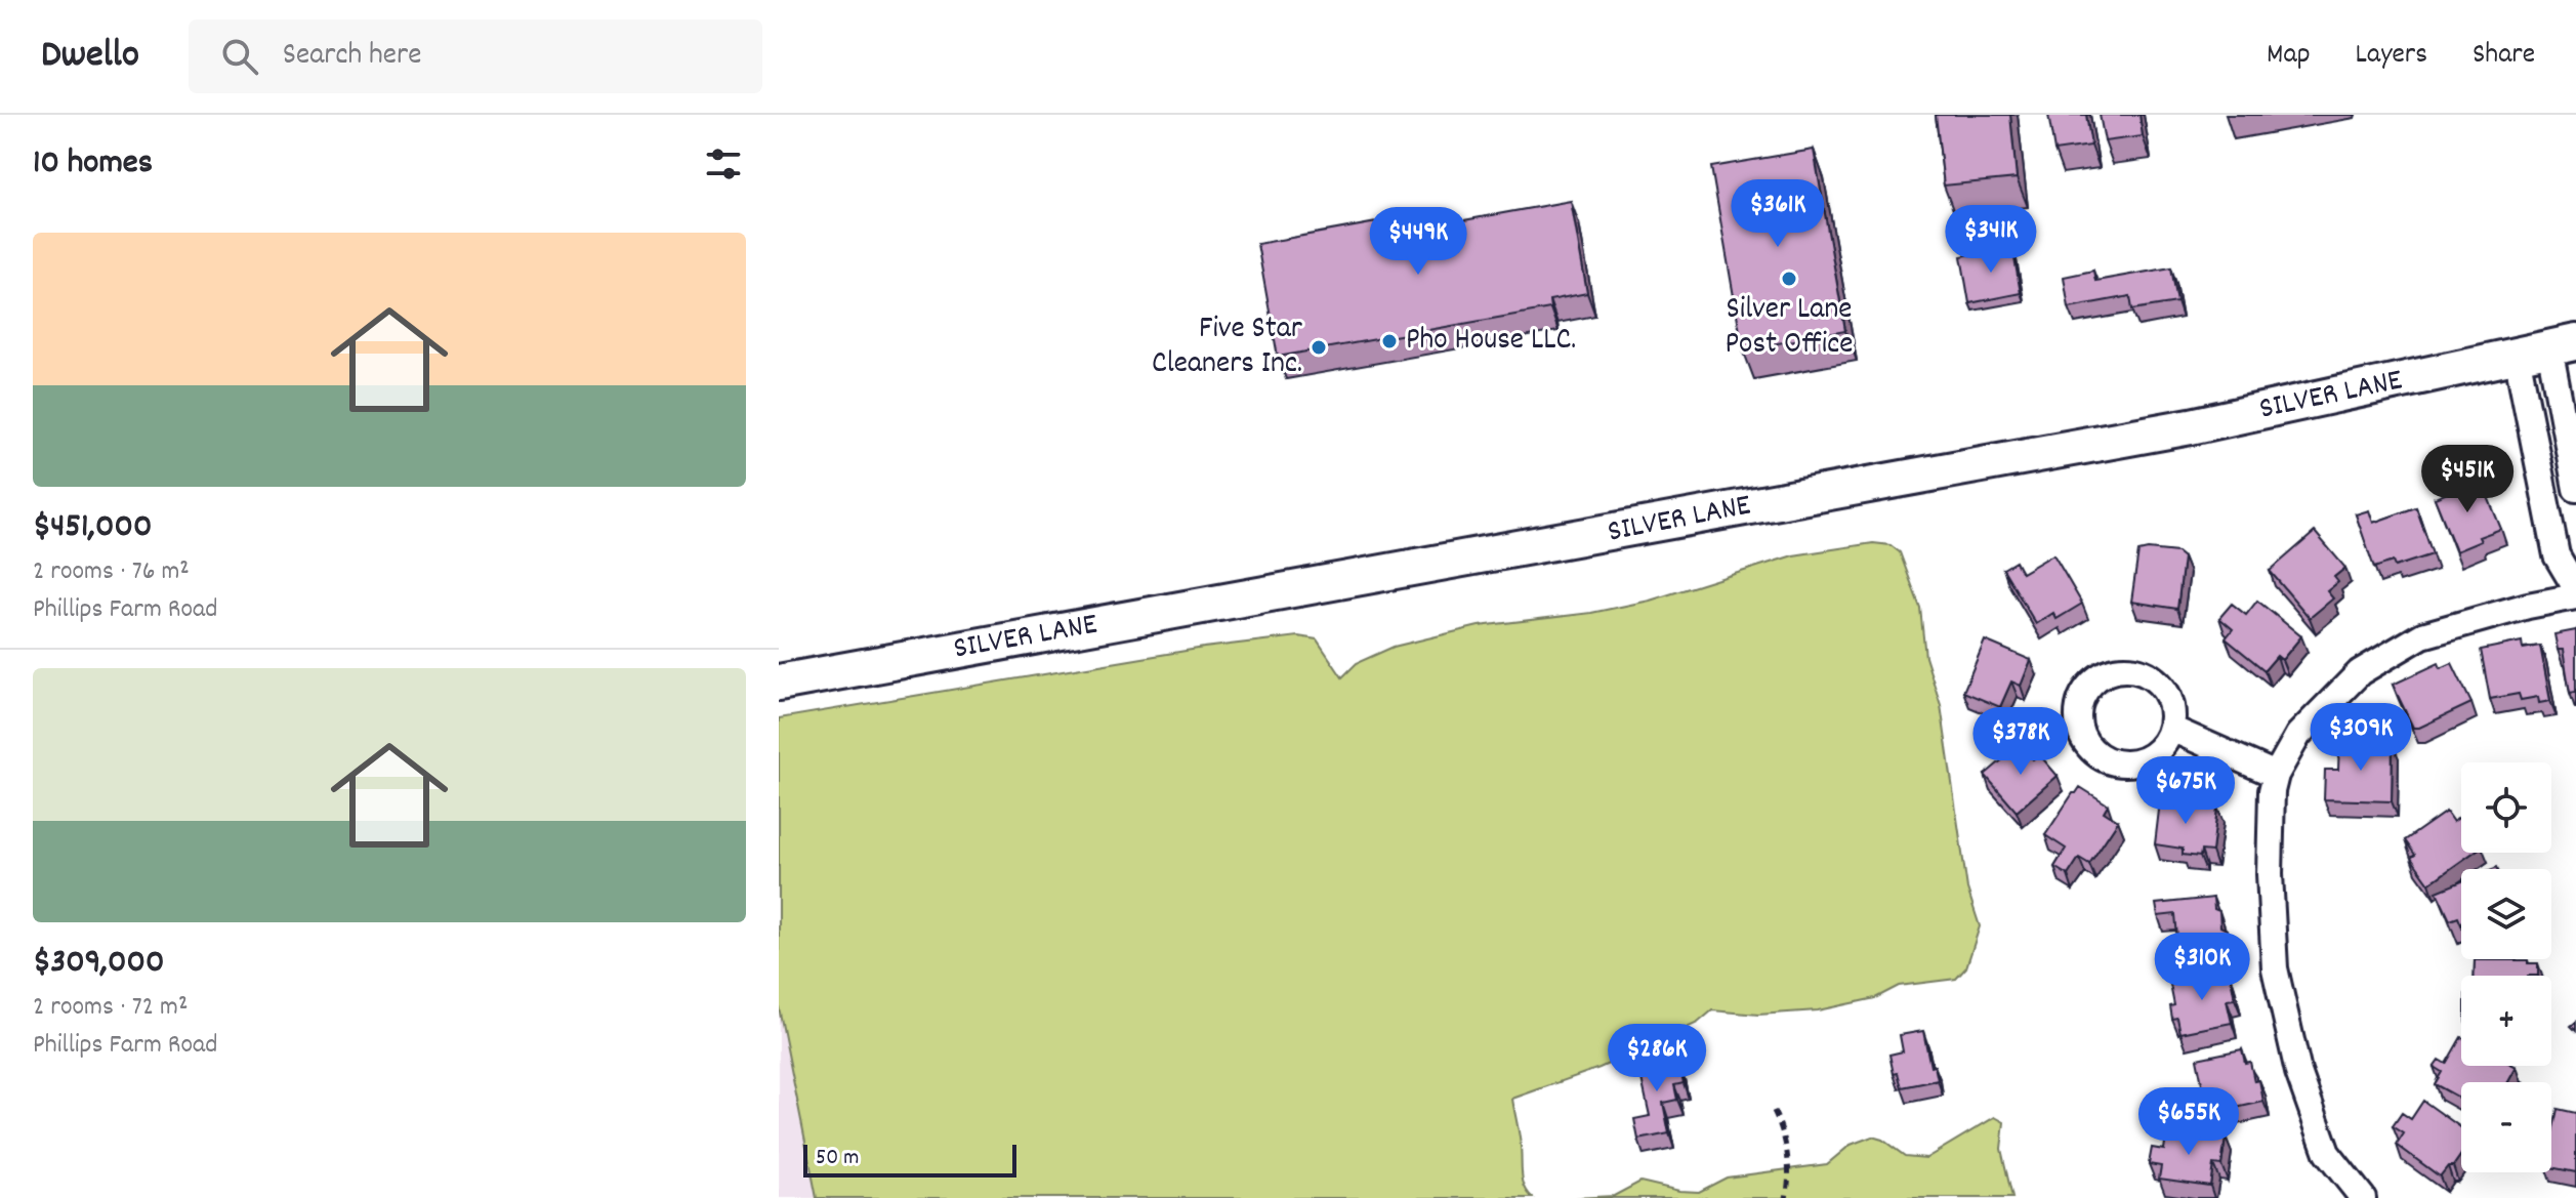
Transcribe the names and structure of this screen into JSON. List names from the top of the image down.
{
  "streets": {
    "main road": ["SILVER LANE"]
  },
  "places": ["Silver Lane Post Office", "Pho House LLC.", "Five Star Cleaners Inc."],
  "scale_bar": "50 m",
  "page": {
    "header": "Dwello",
    "search": "Search here",
    "nav": ["Map", "Layers", "Share"],
    "heading": "10 homes",
    "price": [
      "$361K",
      "$341K",
      "$449K",
      "$451K",
      "$309K",
      "$378K",
      "$675K",
      "$310K",
      "$286K",
      "$655K"
    ],
    "list": [
      {
        "name": "$451,000",
        "note": "2 rooms · 76 m² · Phillips Farm Road"
      },
      {
        "name": "$309,000",
        "note": "2 rooms · 72 m² · Phillips Farm Road"
      }
    ],
    "map_buttons": ["+", "−"],
    "scale": "50 m"
  }
}
